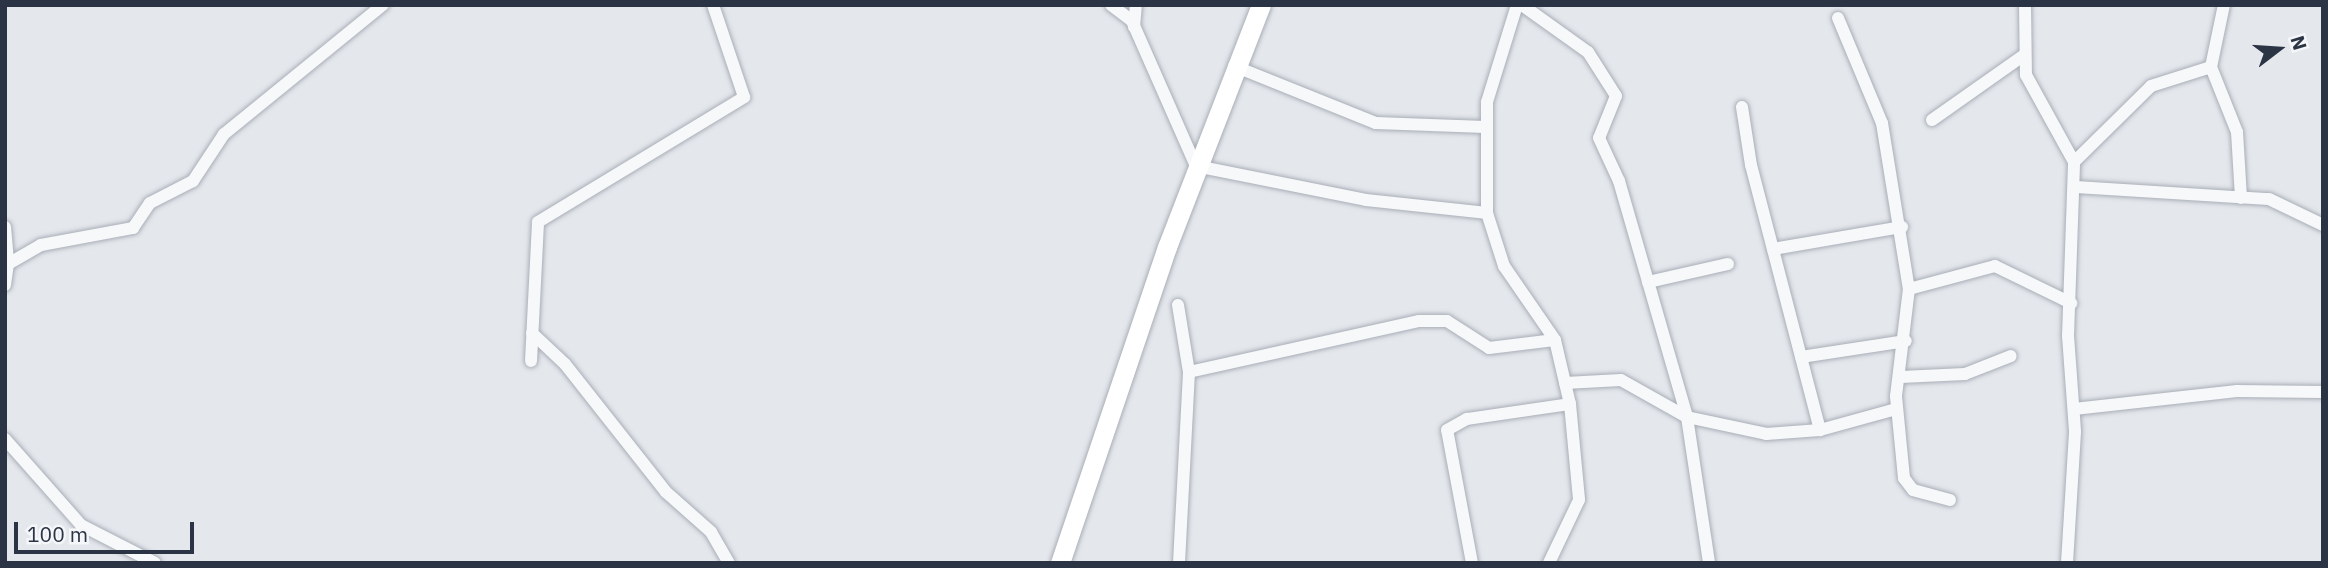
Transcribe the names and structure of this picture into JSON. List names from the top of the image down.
{
  "scale_bar": "100 m",
  "north": "right"
}
